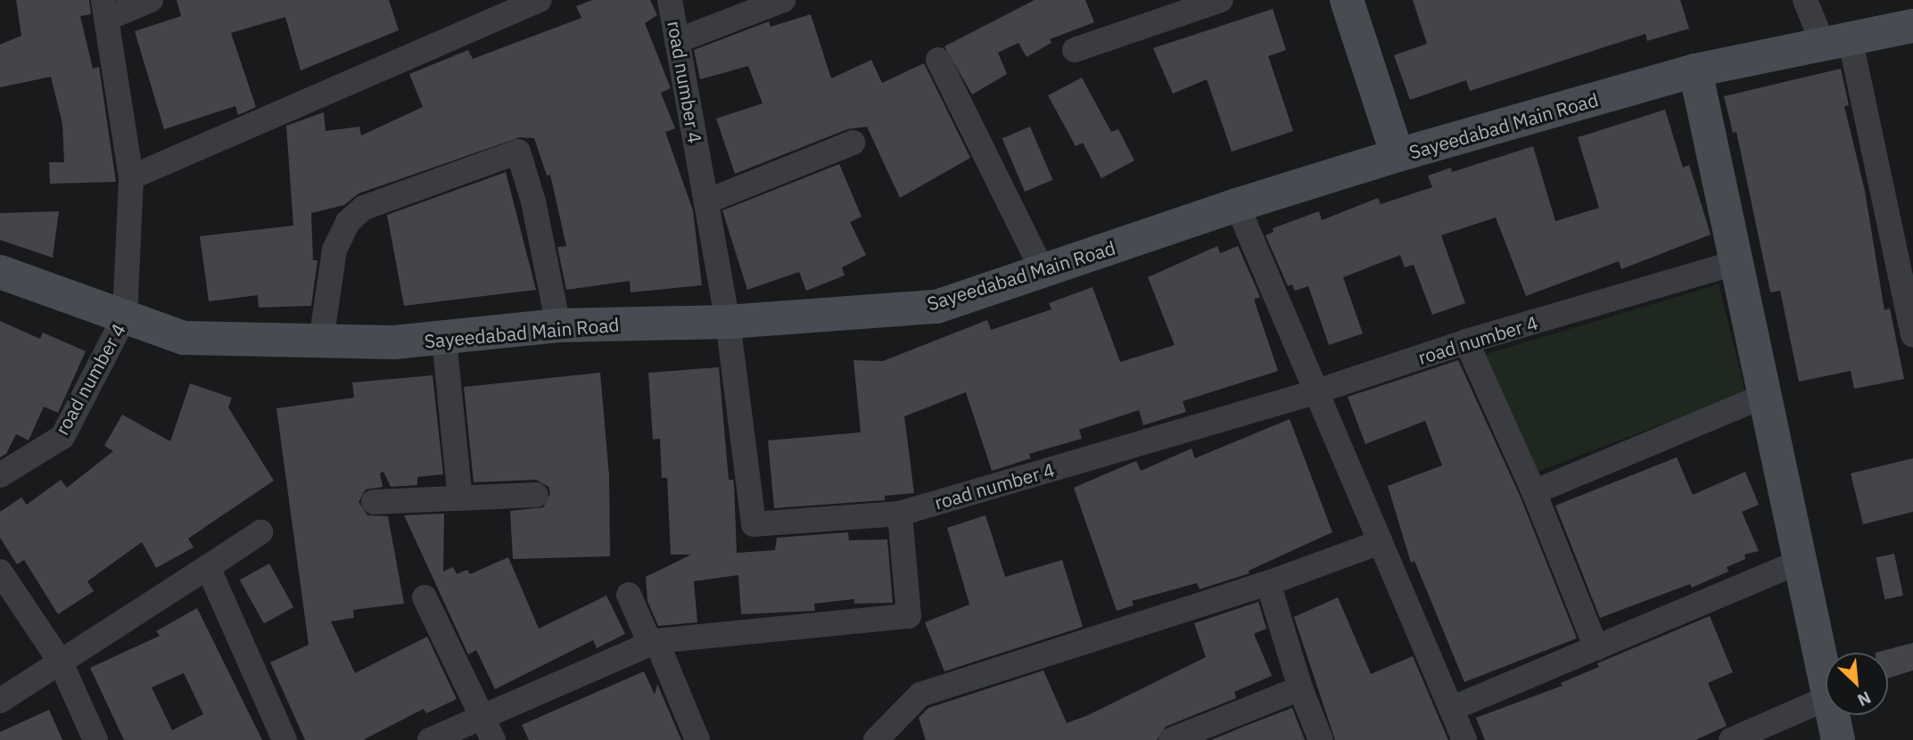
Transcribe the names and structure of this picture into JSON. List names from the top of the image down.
{
  "streets": {
    "main road": ["Sayeedabad Main Road"],
    "street": ["road number 4"]
  },
  "crossings": [
    ["road number 4", "Sayeedabad Main Road"]
  ],
  "north": "bottom right"
}
